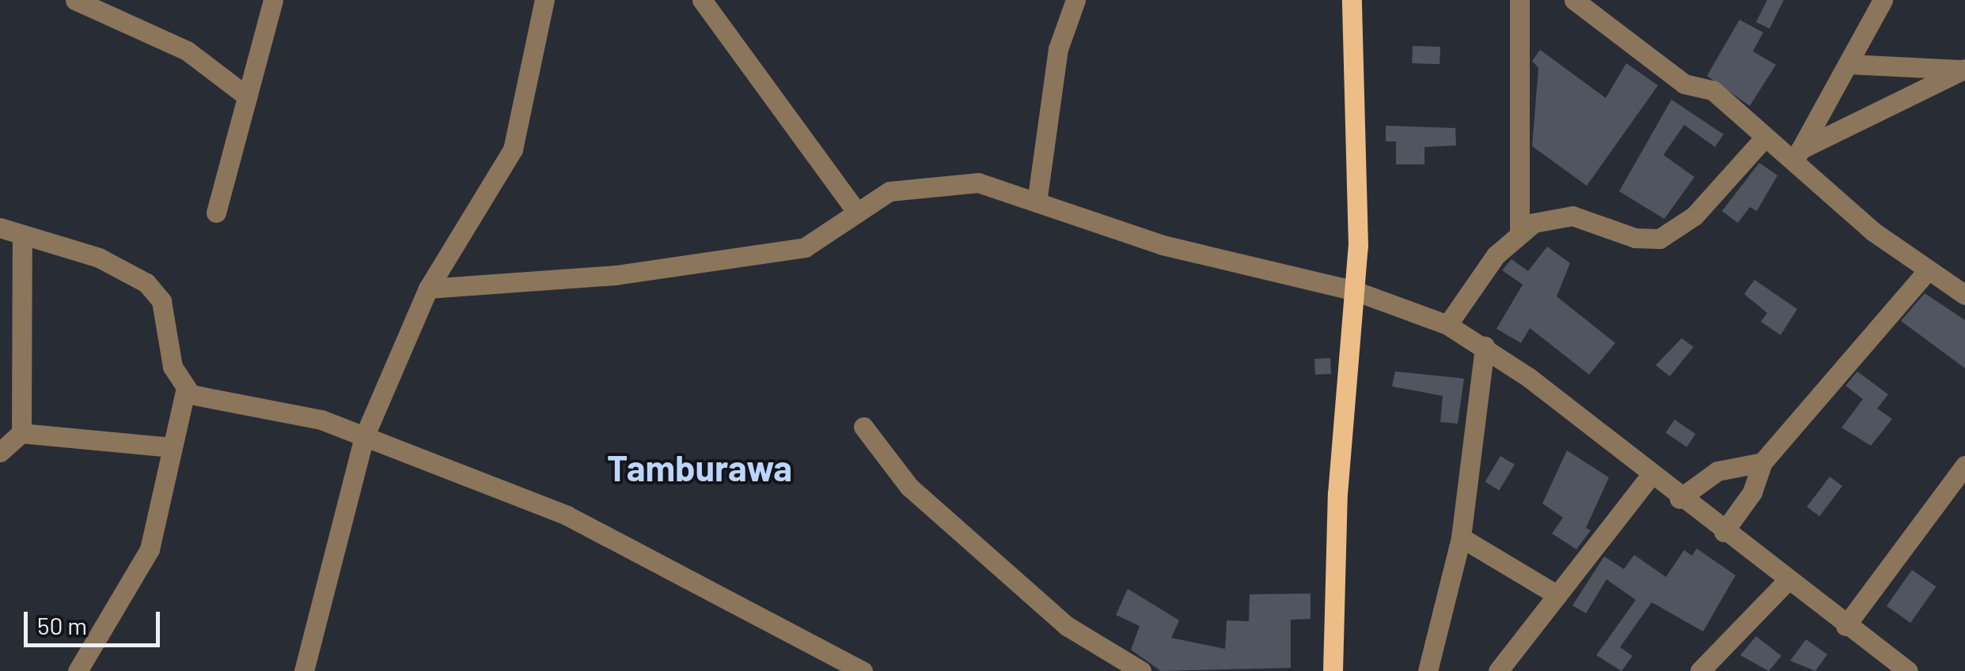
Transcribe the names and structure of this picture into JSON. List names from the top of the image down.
{
  "districts": ["Tamburawa"],
  "scale_bar": "50 m"
}
